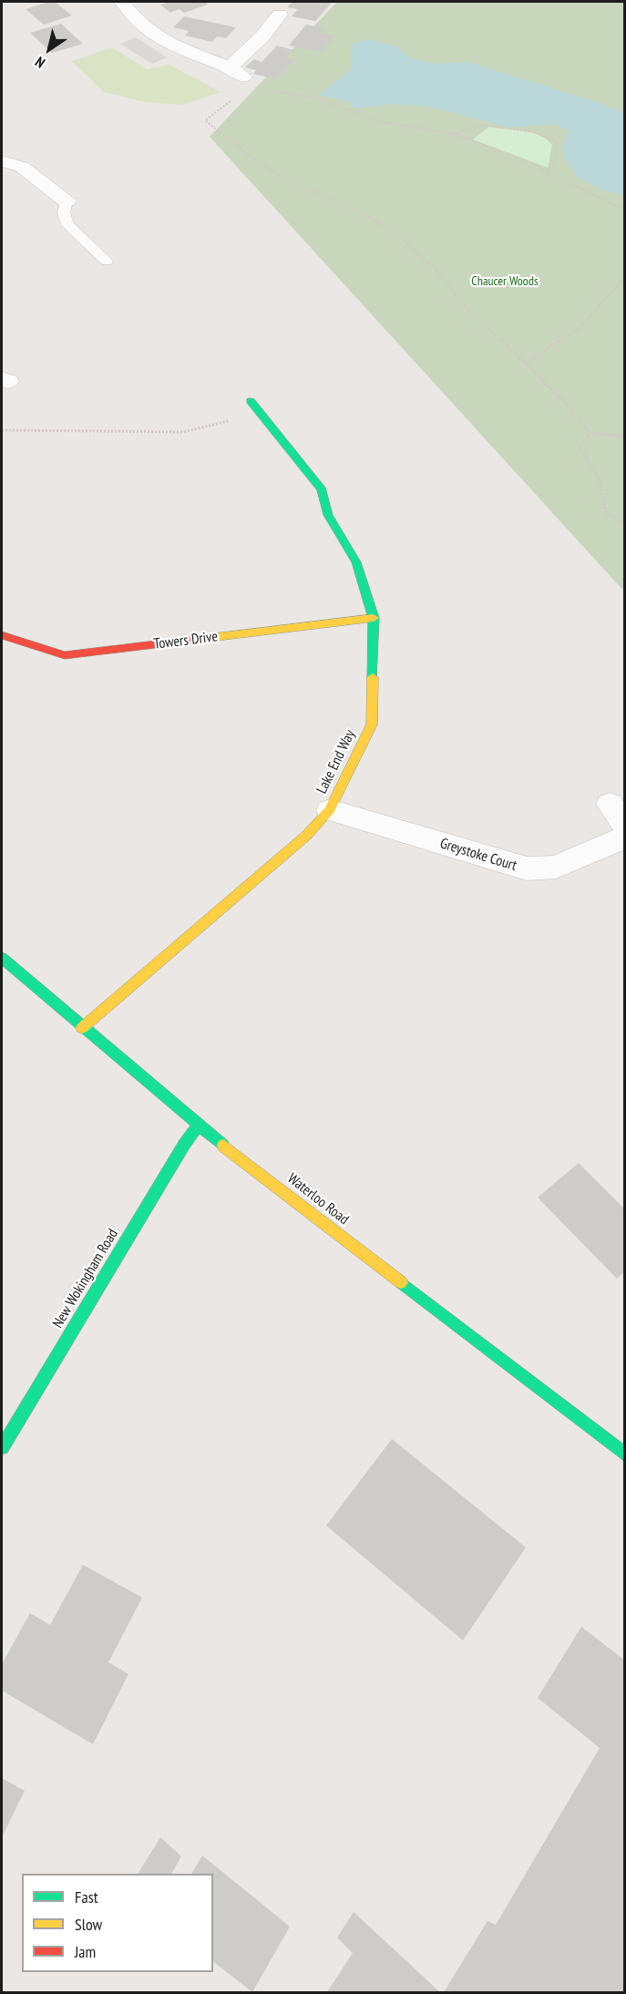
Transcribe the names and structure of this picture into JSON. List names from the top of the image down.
{
  "streets": {
    "street": [
      "Towers Drive",
      "Lake End Way",
      "Greystoke Court",
      "Waterloo Road",
      "New Wokingham Road"
    ]
  },
  "crossings": [
    ["Towers Drive", "Lake End Way"],
    ["Lake End Way", "Greystoke Court"],
    ["Lake End Way", "Waterloo Road"],
    ["Waterloo Road", "New Wokingham Road"]
  ],
  "parks": ["Chaucer Woods"],
  "legend": ["Fast", "Slow", "Jam"],
  "north": "bottom left"
}
